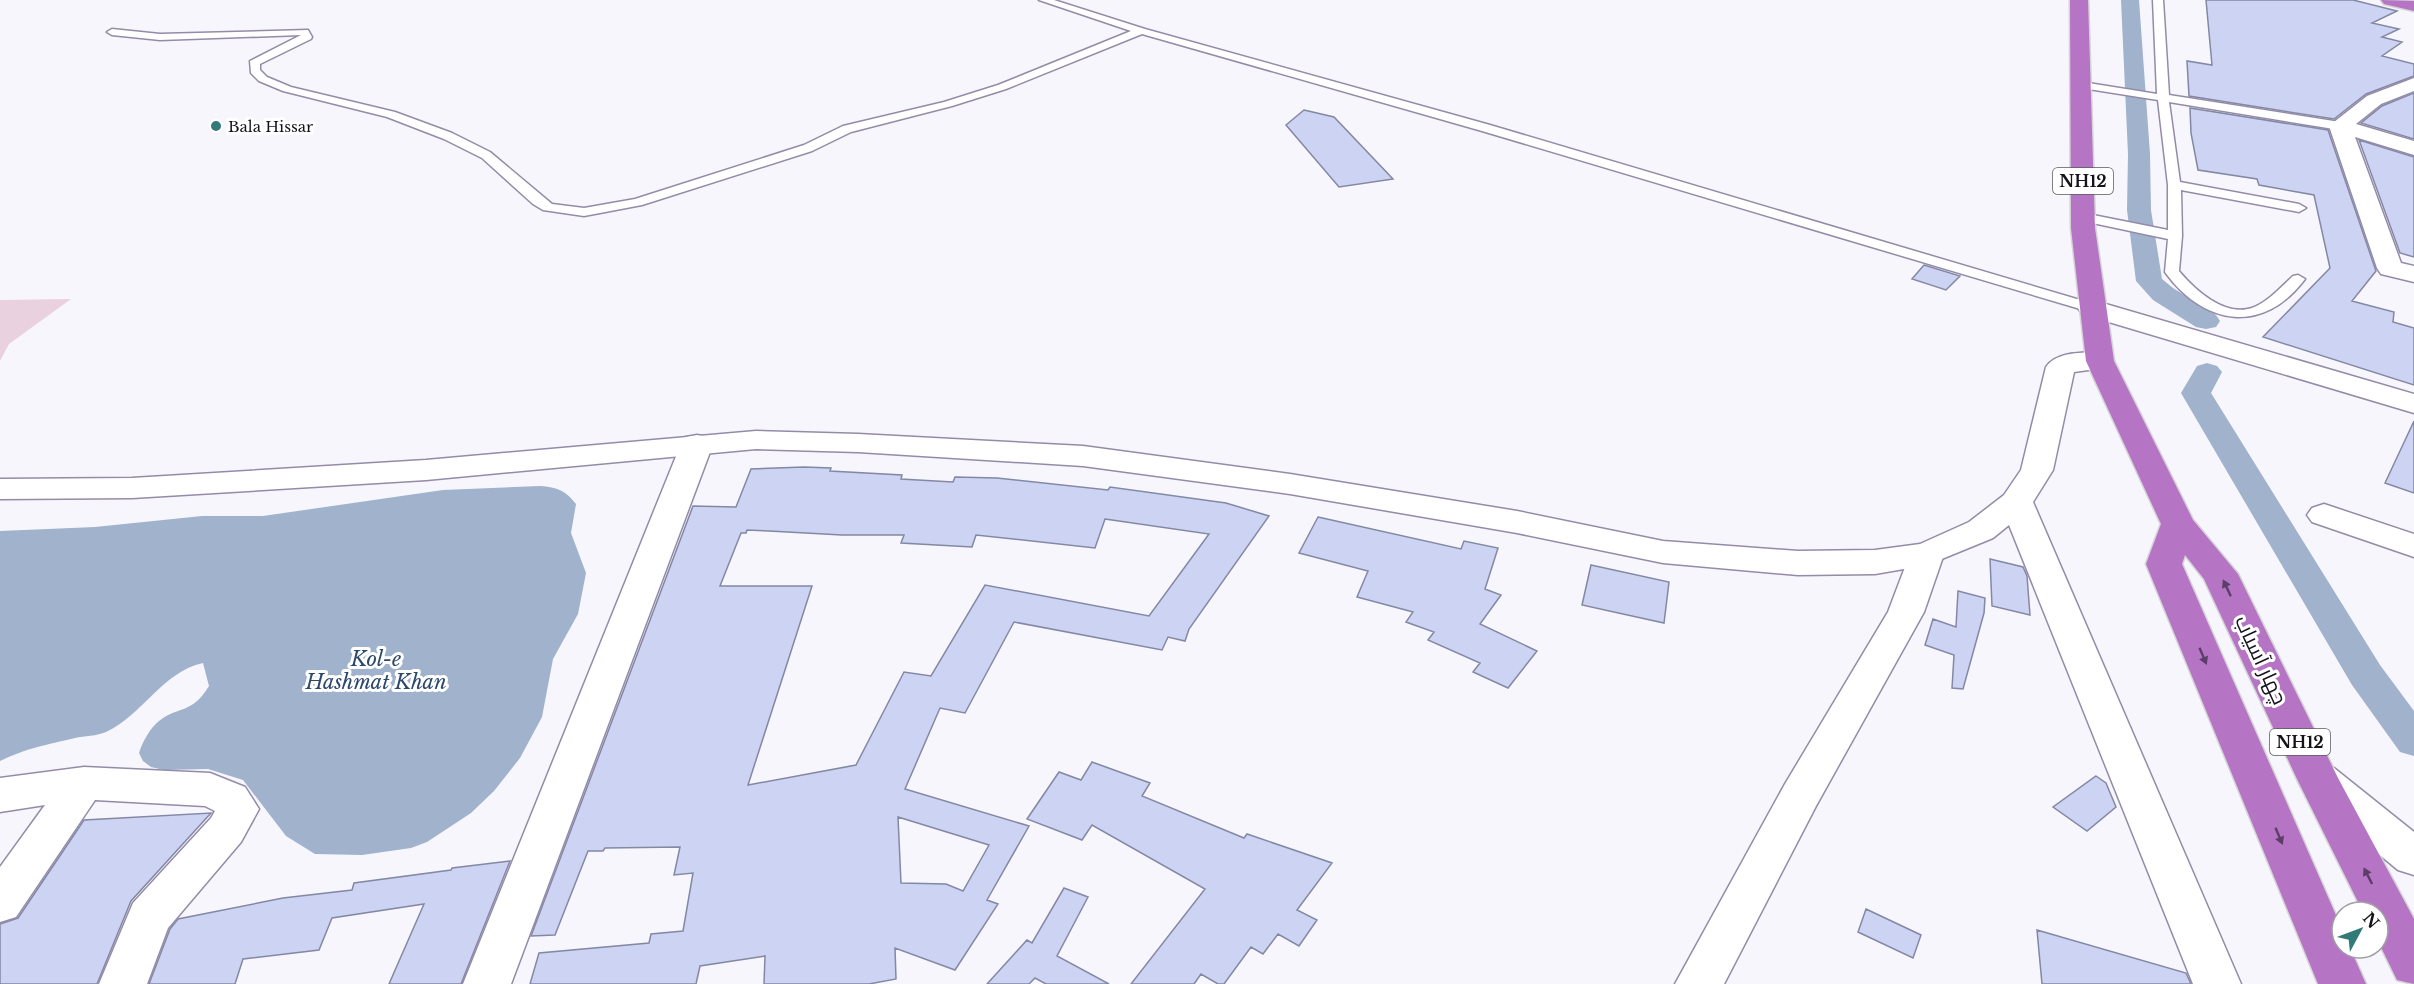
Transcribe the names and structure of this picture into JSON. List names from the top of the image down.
{
  "streets": {
    "highway": ["NH12", "چهار آسیاب"]
  },
  "crossings": [
    ["NH12", "چهار آسیاب"]
  ],
  "water": ["Kol-e Hashmat Khan"],
  "places": ["Bala Hissar"],
  "north": "top right"
}
